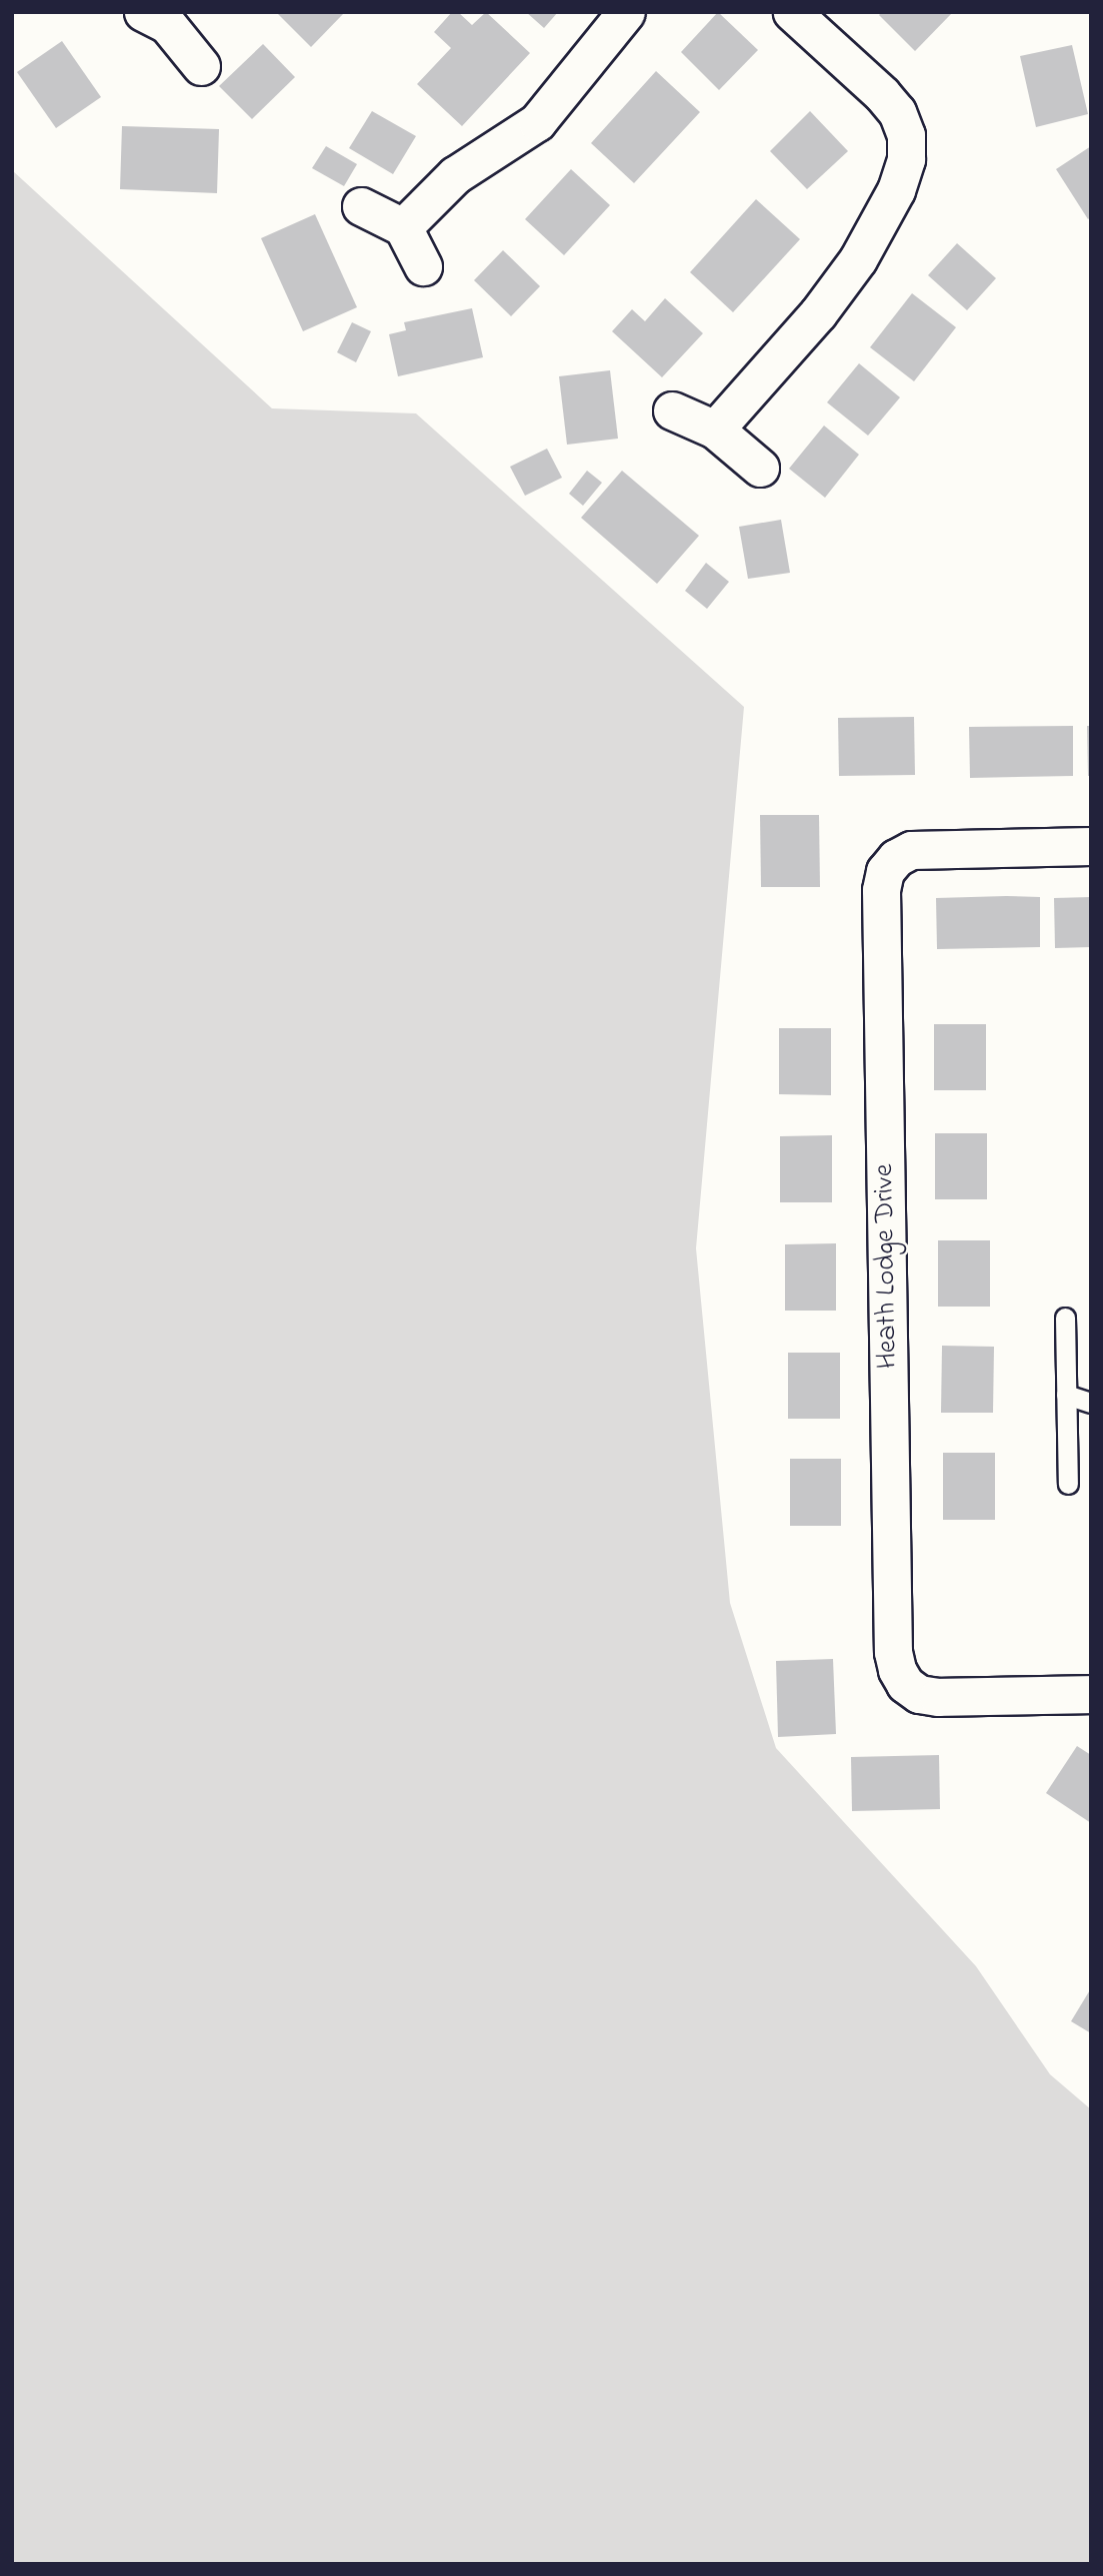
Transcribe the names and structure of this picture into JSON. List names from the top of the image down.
{
  "streets": {
    "street": ["Heath Lodge Drive"]
  }
}
